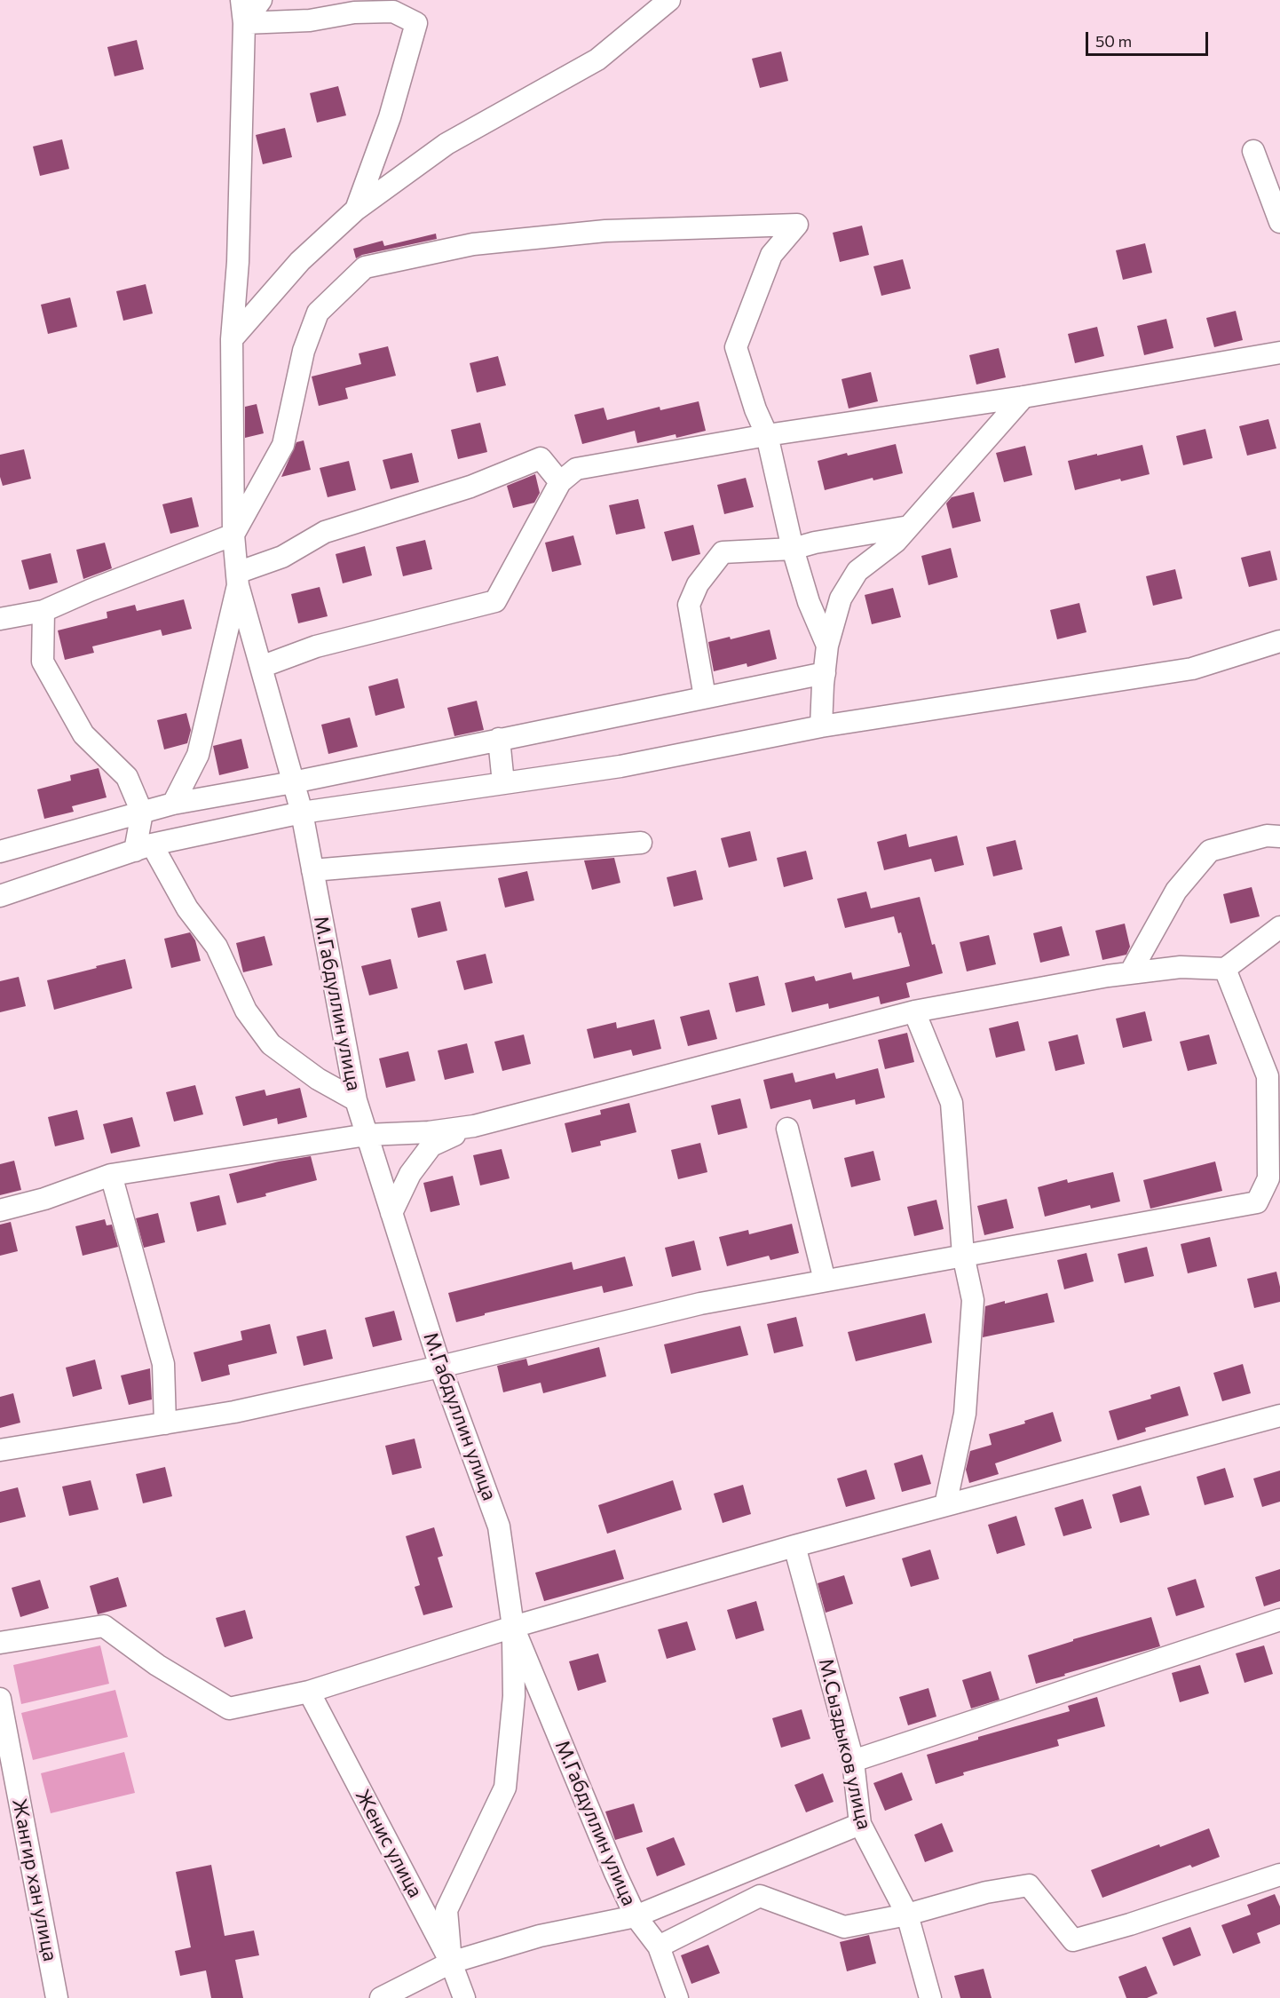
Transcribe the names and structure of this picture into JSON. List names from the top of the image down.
{
  "streets": {
    "street": [
      "М.Габдуллин улица",
      "М.Сыздыков улица",
      "Женис улица",
      "Жангир хан улица"
    ]
  },
  "scale_bar": "50 m"
}
